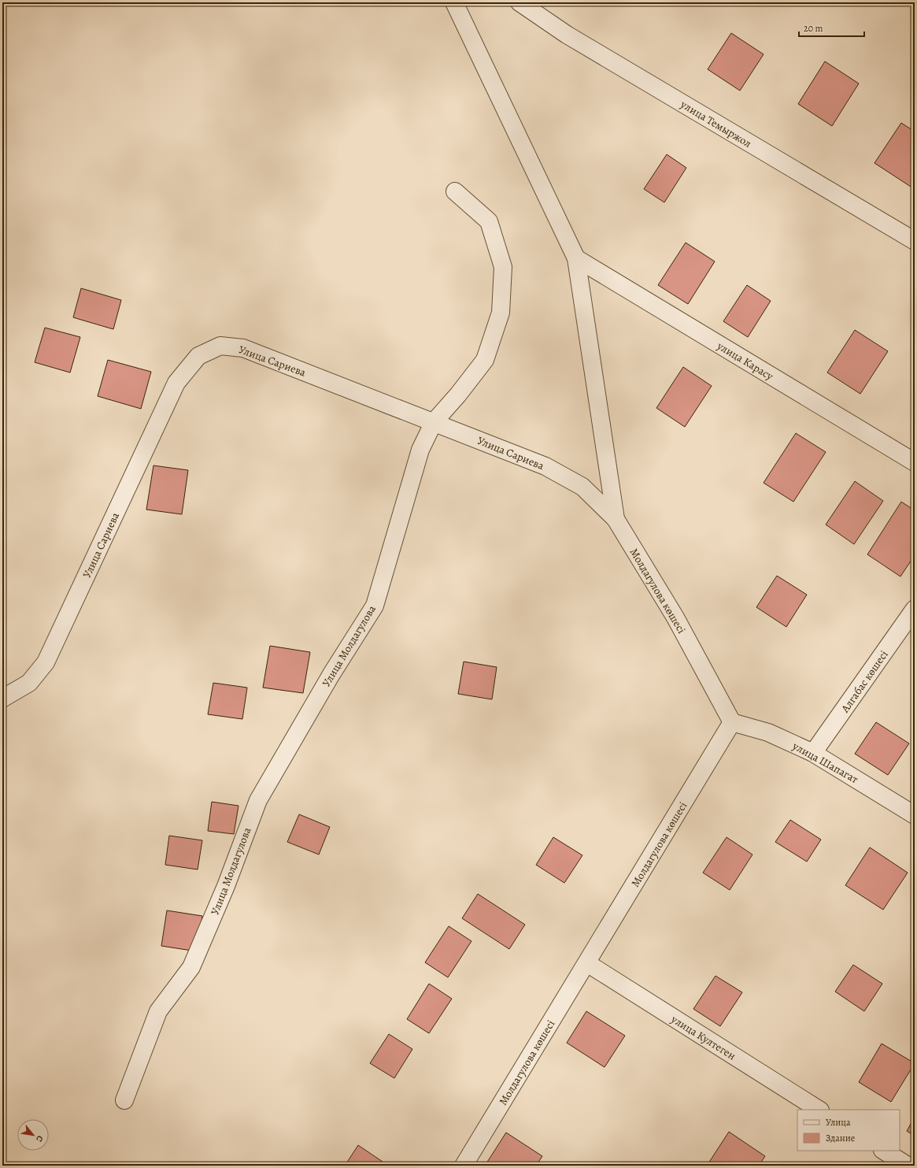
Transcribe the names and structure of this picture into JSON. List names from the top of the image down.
{
  "streets": {
    "street": [
      "улица Темыржол",
      "Улица Сариева",
      "улица Карасу",
      "Молдагулова көшесі",
      "Улица Молдагулова",
      "Алгабас көшесі",
      "улица Шапагат",
      "улица Култеген"
    ]
  },
  "crossings": [
    ["Улица Сариева", "Молдагулова көшесі"],
    ["Улица Сариева", "Улица Молдагулова"],
    ["Молдагулова көшесі", "улица Шапагат"],
    ["Молдагулова көшесі", "улица Култеген"],
    ["Алгабас көшесі", "улица Шапагат"]
  ],
  "legend": ["Улица", "Здание"],
  "scale_bar": "20 m",
  "north": "bottom right"
}
